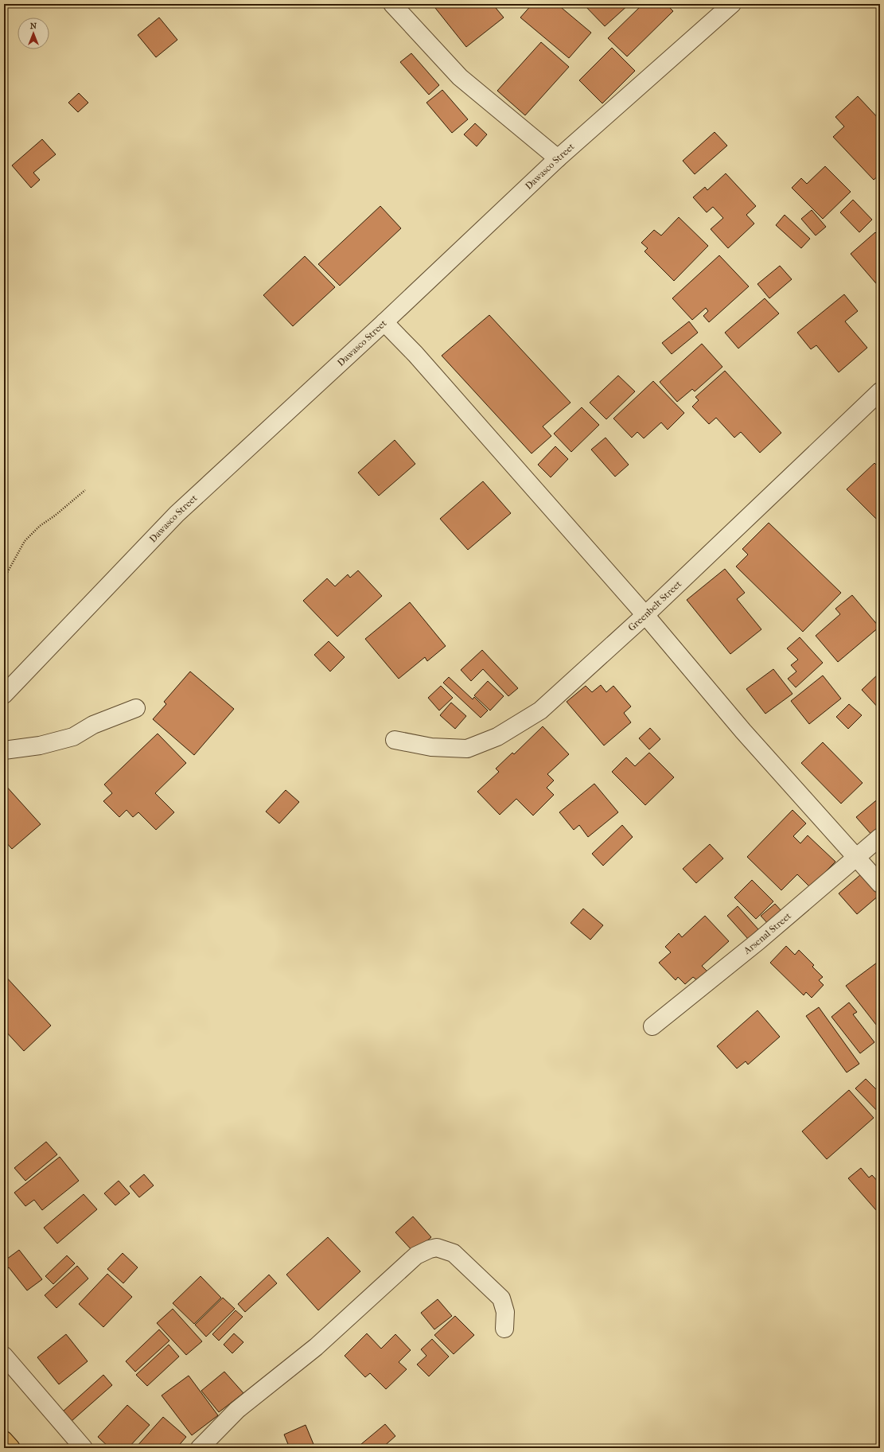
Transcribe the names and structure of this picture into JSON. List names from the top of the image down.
{
  "streets": {
    "street": ["Dawasco Street", "Greenbelt Street", "Arsenal Street"]
  },
  "north": "top"
}
